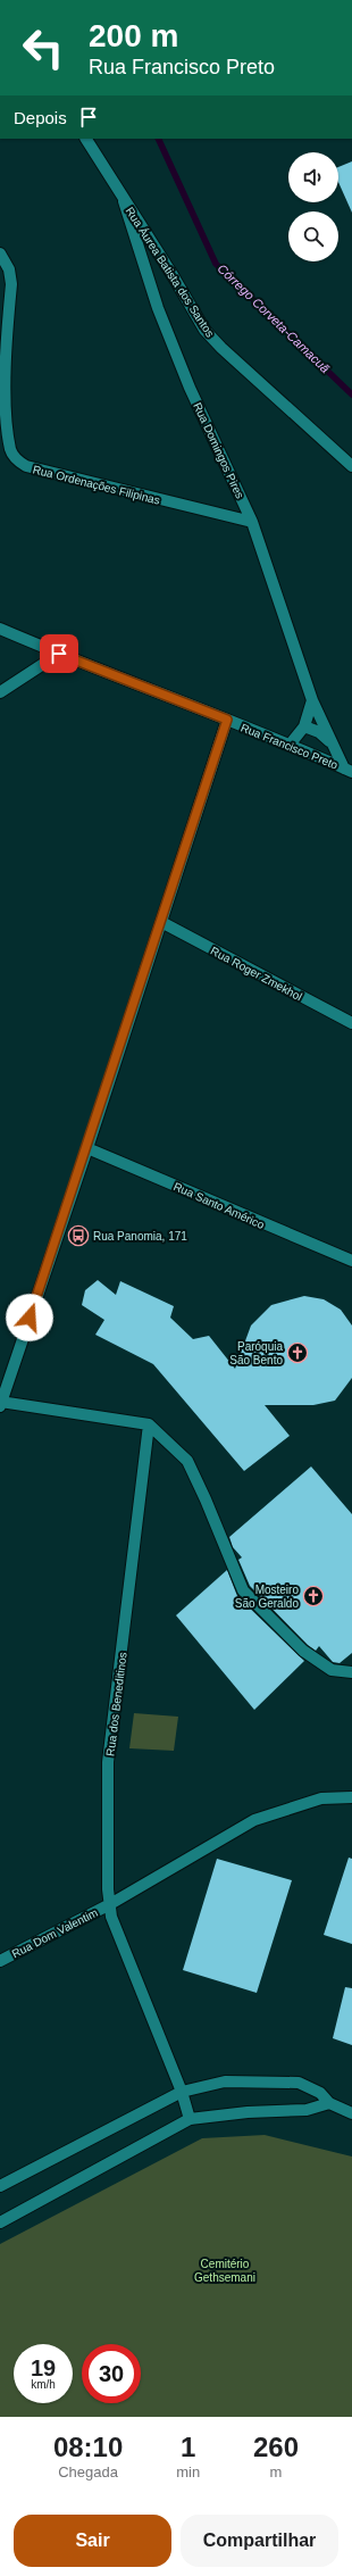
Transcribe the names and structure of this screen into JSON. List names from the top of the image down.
{
  "streets": {
    "street": [
      "Rua Áurea Batista dos Santos",
      "Rua Domingos Pires",
      "Rua Ordenações Filipinas",
      "Rua Francisco Preto",
      "Rua Roger Zmekhol",
      "Rua Santo Américo",
      "Rua dos Beneditinos",
      "Rua Dom Valentim"
    ]
  },
  "crossings": [
    ["Rua Áurea Batista dos Santos", "Rua Domingos Pires"],
    ["Rua Domingos Pires", "Rua Ordenações Filipinas"],
    ["Rua Domingos Pires", "Rua Francisco Preto"],
    ["Rua dos Beneditinos", "Rua Dom Valentim"]
  ],
  "water": ["Córrego Corveta-Camacuã"],
  "parks": ["Cemitério Gethsemani"],
  "places": {
    "bus stop": ["Rua Panomia, 171"],
    "church": ["Paróquia São Bento", "Mosteiro São Geraldo"]
  },
  "page": {
    "turn": ["200 m", "Rua Francisco Preto"],
    "then": "Depois",
    "speed": "19 km/h",
    "limit": "30",
    "eta": [
      "08:10",
      "Chegada",
      "1",
      "min",
      "260",
      "m"
    ],
    "buttons": ["Sair", "Compartilhar"]
  }
}
